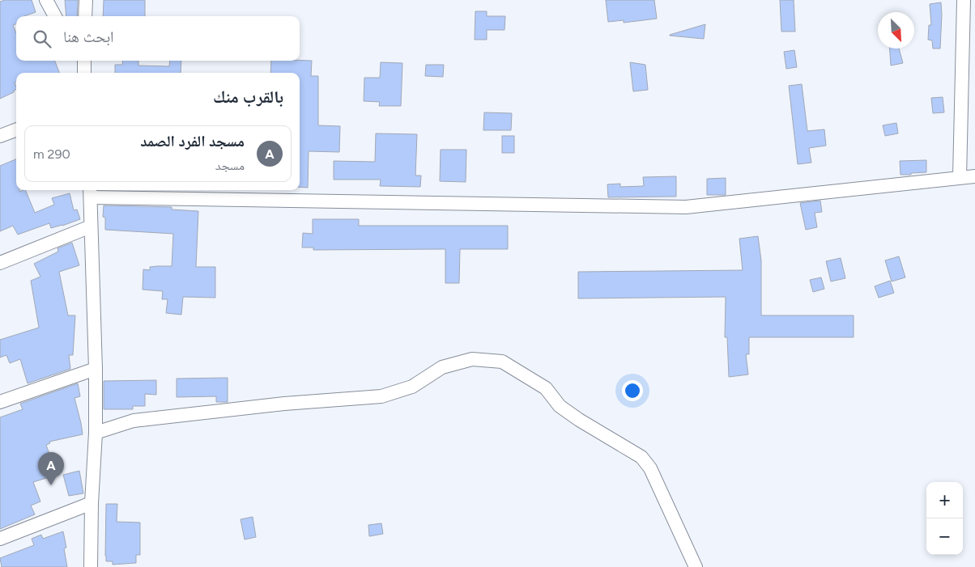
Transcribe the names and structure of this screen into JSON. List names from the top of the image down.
{
  "north": "bottom right",
  "page": {
    "search": "ابحث هنا",
    "heading": "بالقرب منك",
    "list": [
      {
        "mark": "A",
        "name": "مسجد الفرد الصمد",
        "note": "مسجد",
        "value": "290 m"
      }
    ],
    "pins": "A",
    "map_buttons": ["+", "−"]
  }
}
